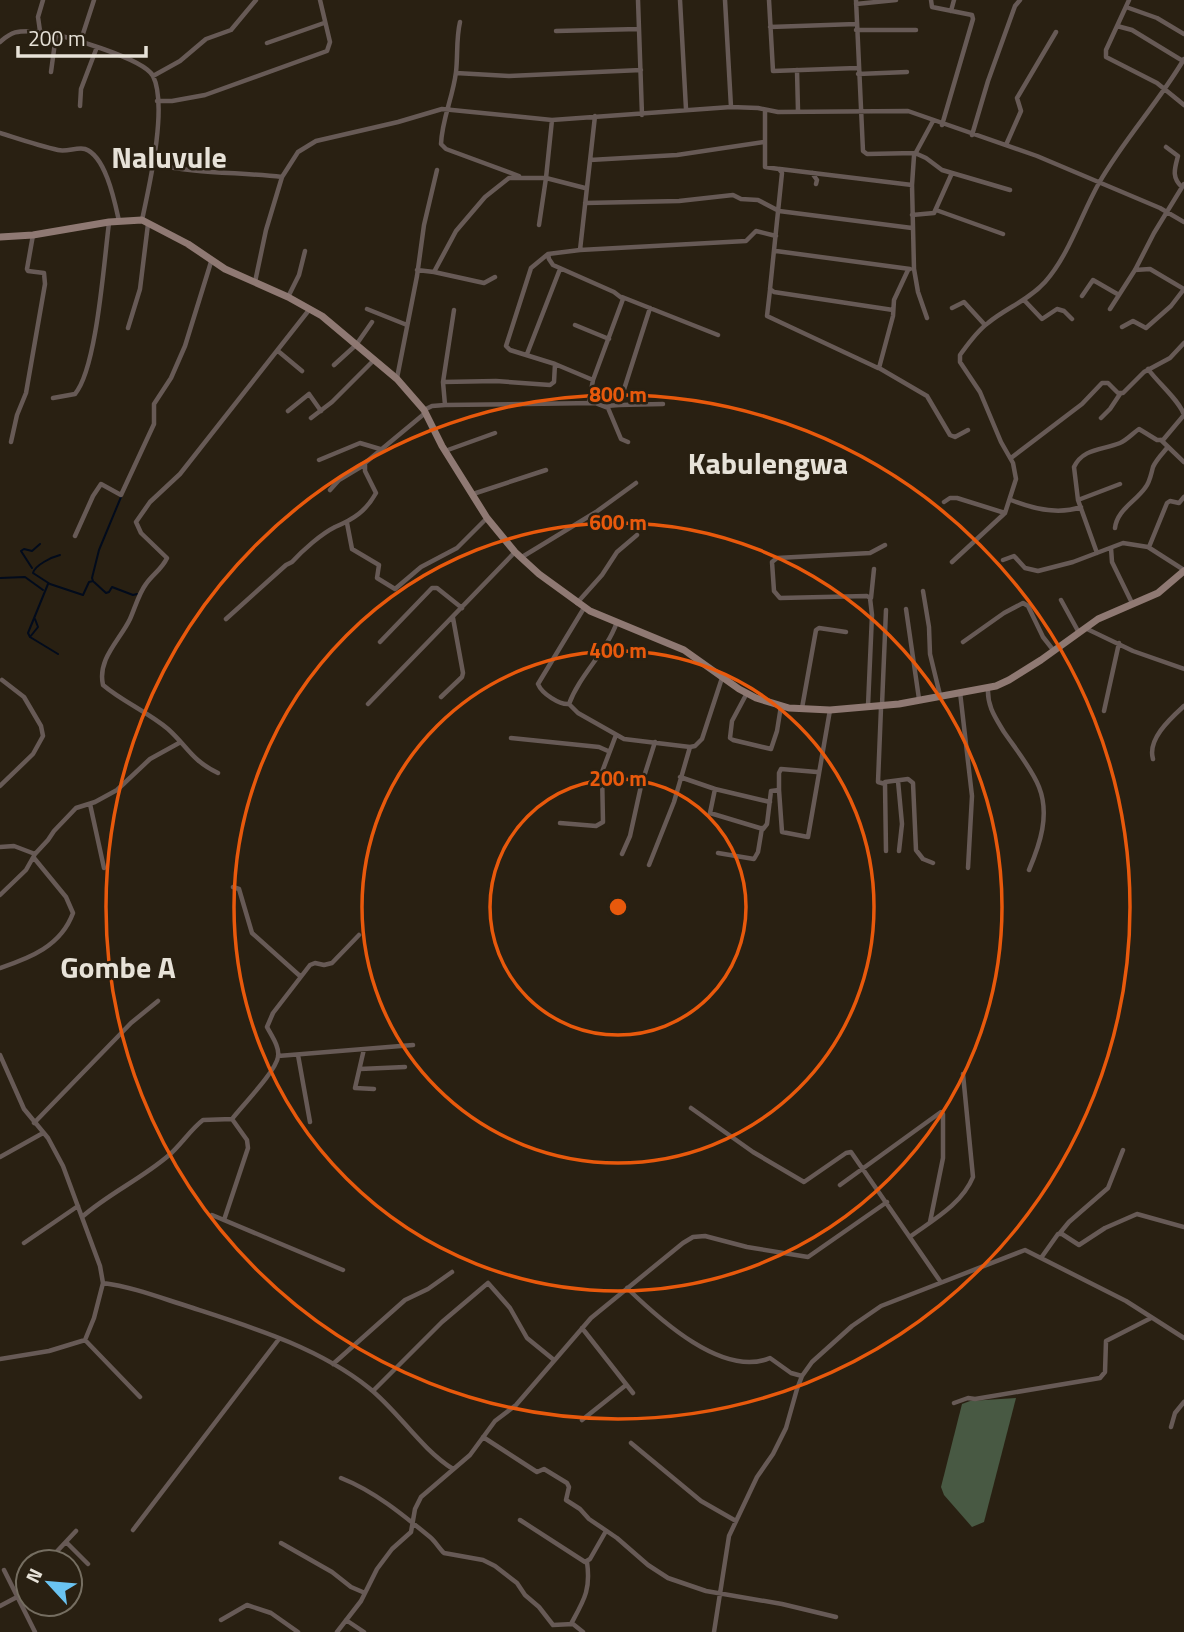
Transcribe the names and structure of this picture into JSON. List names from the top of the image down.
{
  "districts": ["Naluvule", "Kabulengwa", "Gombe A"],
  "scale_bar": "200 m",
  "north": "top left",
  "rings": [
    "800 m",
    "600 m",
    "400 m",
    "200 m"
  ]
}
